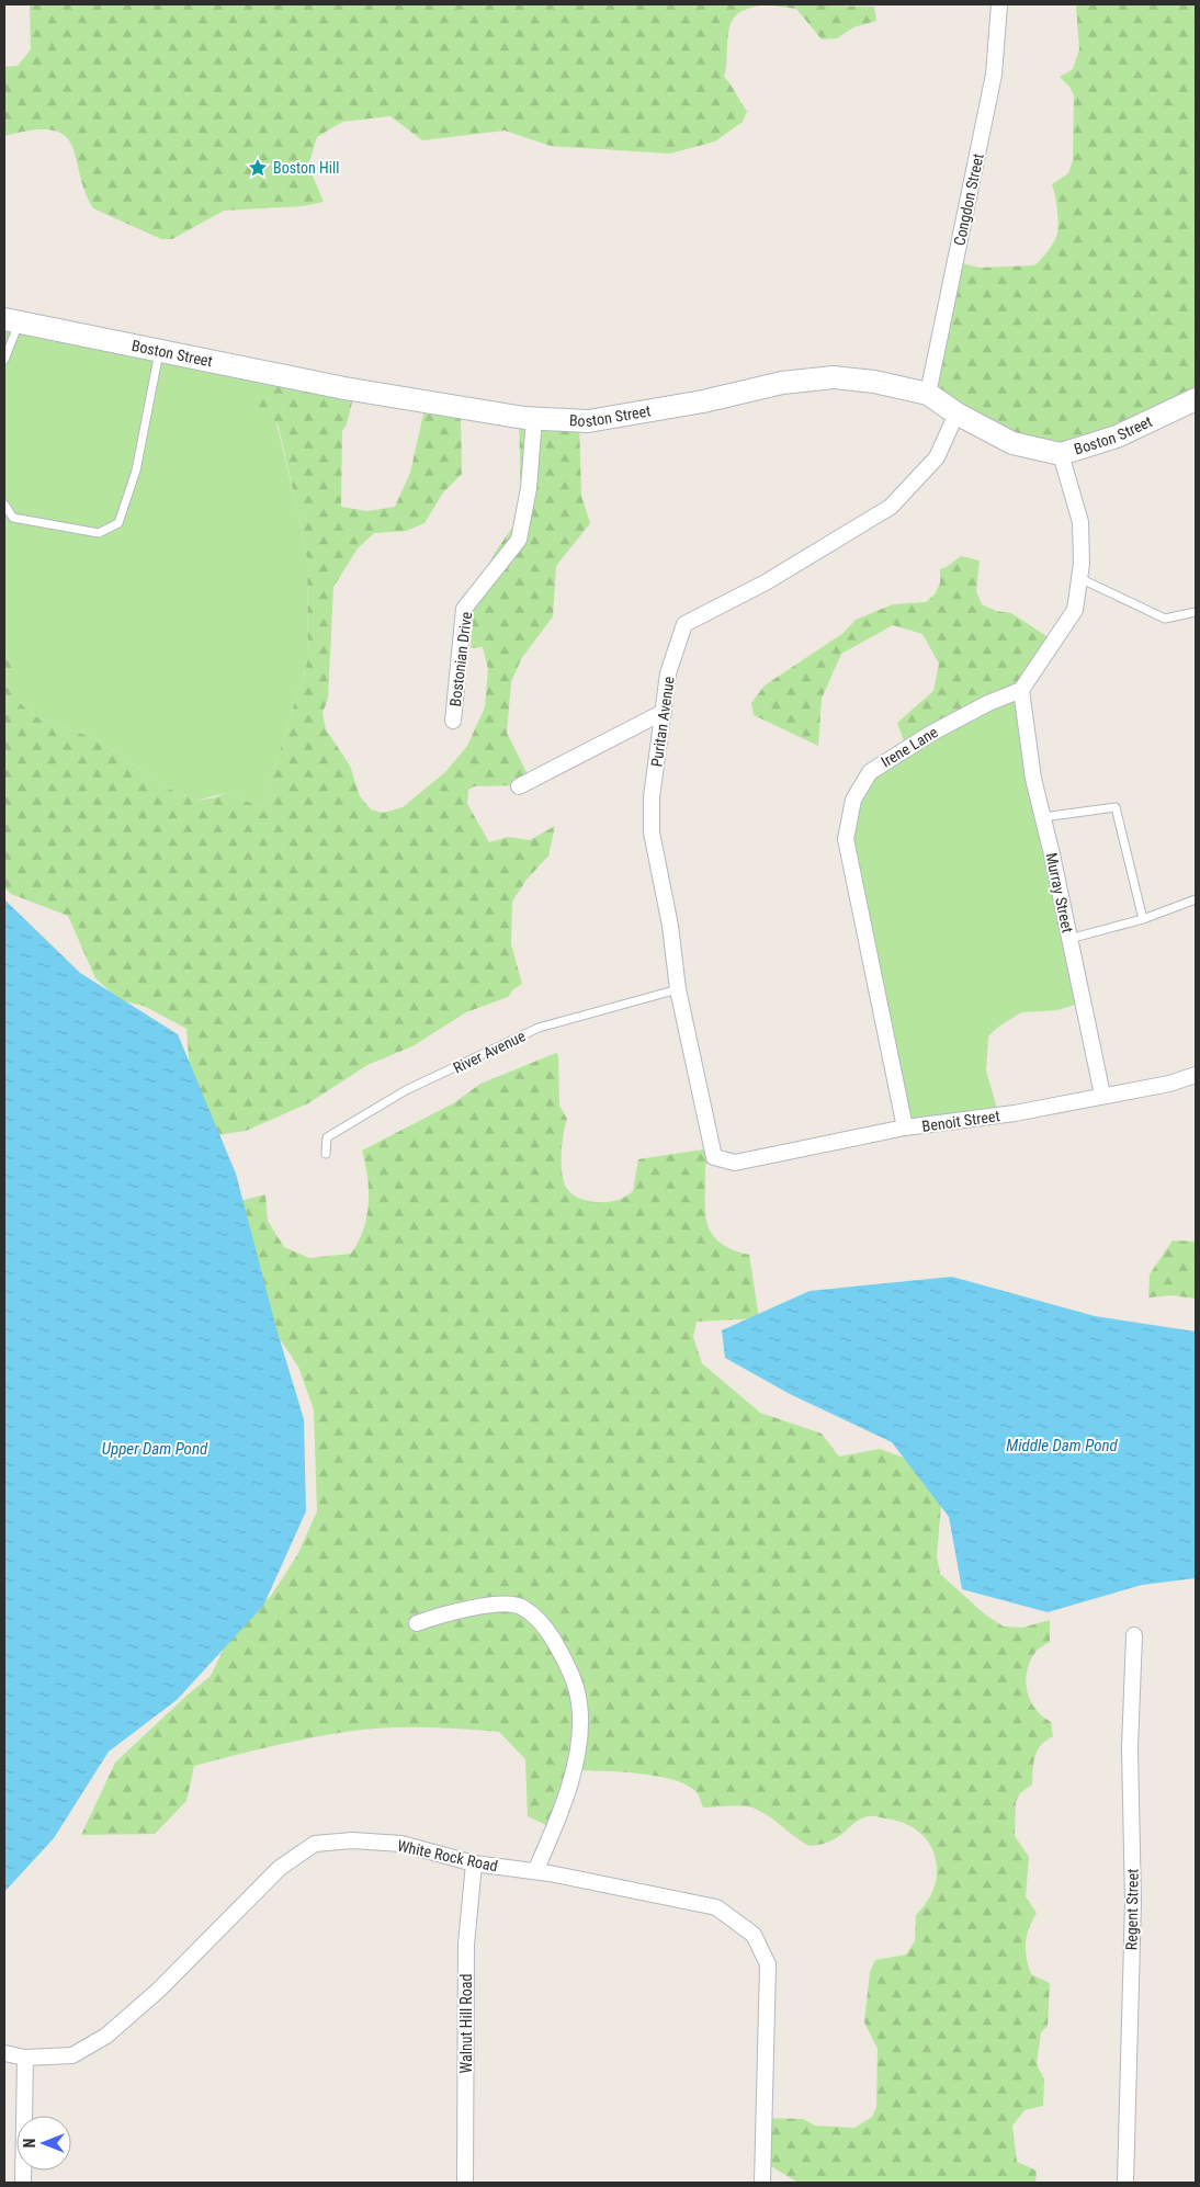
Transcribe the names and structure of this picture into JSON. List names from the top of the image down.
{
  "streets": {
    "street": [
      "Congdon Street",
      "Boston Street",
      "Bostonian Drive",
      "Puritan Avenue",
      "Irene Lane",
      "Murray Street",
      "Benoit Street",
      "White Rock Road",
      "Regent Street",
      "Walnut Hill Road"
    ],
    "lane": ["River Avenue"]
  },
  "crossings": [
    ["Congdon Street", "Boston Street"],
    ["Boston Street", "Bostonian Drive"],
    ["Boston Street", "Puritan Avenue"],
    ["Puritan Avenue", "River Avenue"],
    ["Puritan Avenue", "Benoit Street"],
    ["Irene Lane", "Murray Street"],
    ["Irene Lane", "Benoit Street"],
    ["Murray Street", "Benoit Street"],
    ["White Rock Road", "Walnut Hill Road"]
  ],
  "water": ["Middle Dam Pond", "Upper Dam Pond"],
  "places": {
    "place": ["Boston Hill"]
  },
  "north": "left"
}
